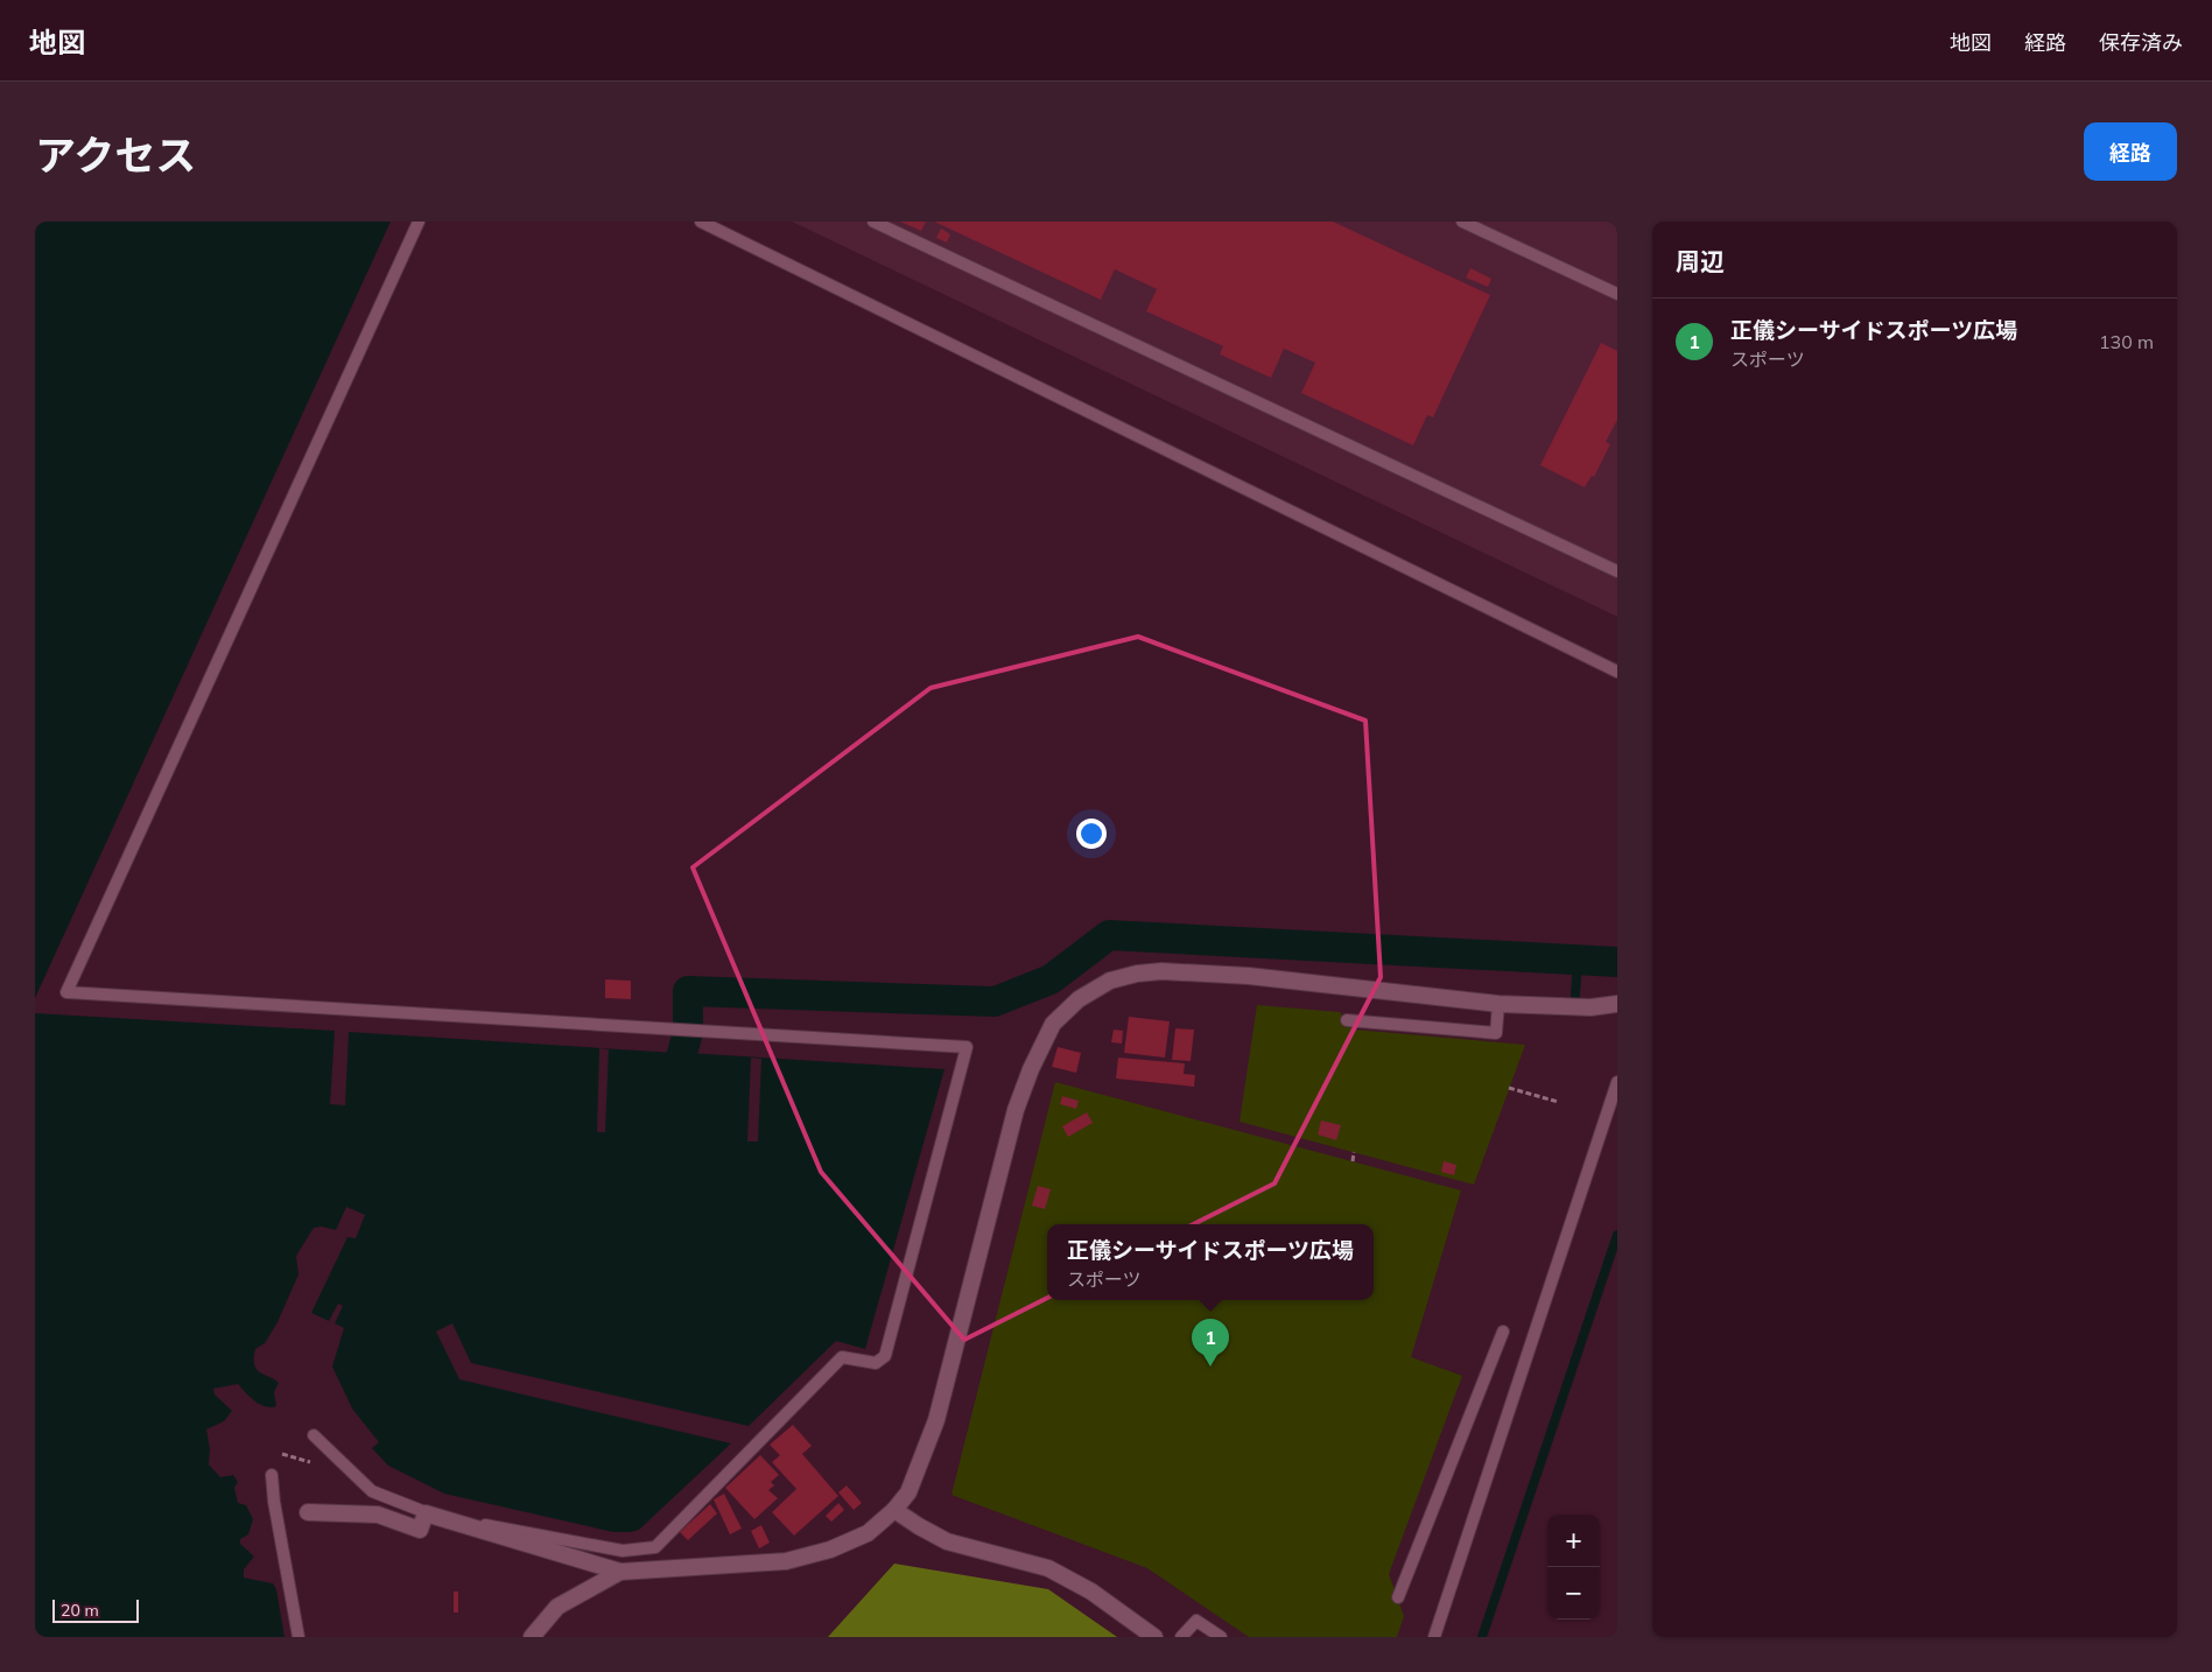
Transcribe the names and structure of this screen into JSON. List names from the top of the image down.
{
  "scale_bar": "20 m",
  "page": {
    "header": "地図",
    "nav": ["地図", "経路", "保存済み"],
    "title": "アクセス",
    "buttons": "経路",
    "heading": "周辺",
    "list": [
      {
        "mark": "1",
        "name": "正儀シーサイドスポーツ広場",
        "note": "スポーツ",
        "value": "130 m"
      }
    ],
    "popup": ["正儀シーサイドスポーツ広場", "スポーツ"],
    "pins": "1",
    "map_buttons": ["+", "−"],
    "scale": "20 m"
  }
}
